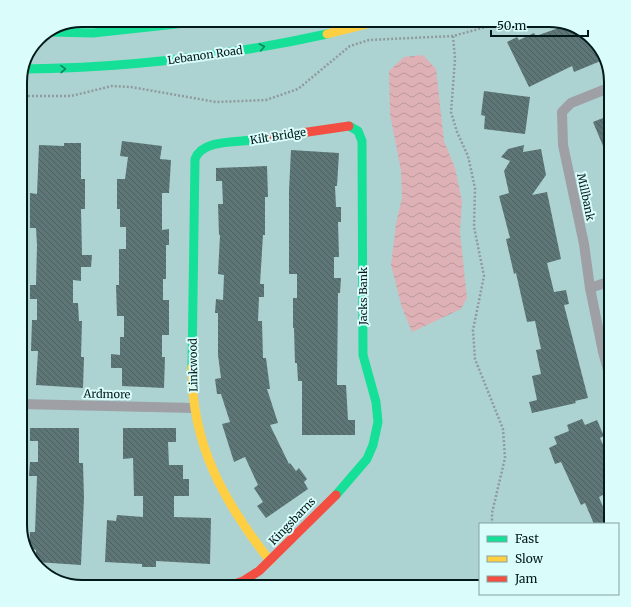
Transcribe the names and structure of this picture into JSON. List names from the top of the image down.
{
  "streets": {
    "street": [
      "Lebanon Road",
      "Kilt Bridge",
      "Millbank",
      "Jacks Bank",
      "Linkwood",
      "Ardmore",
      "Kingsbarns"
    ]
  },
  "crossings": [
    ["Kilt Bridge", "Jacks Bank"],
    ["Kilt Bridge", "Linkwood"],
    ["Jacks Bank", "Kingsbarns"],
    ["Linkwood", "Ardmore"],
    ["Linkwood", "Kingsbarns"]
  ],
  "one_way": ["Lebanon Road"],
  "legend": ["Fast", "Slow", "Jam"],
  "scale_bar": "50 m"
}
